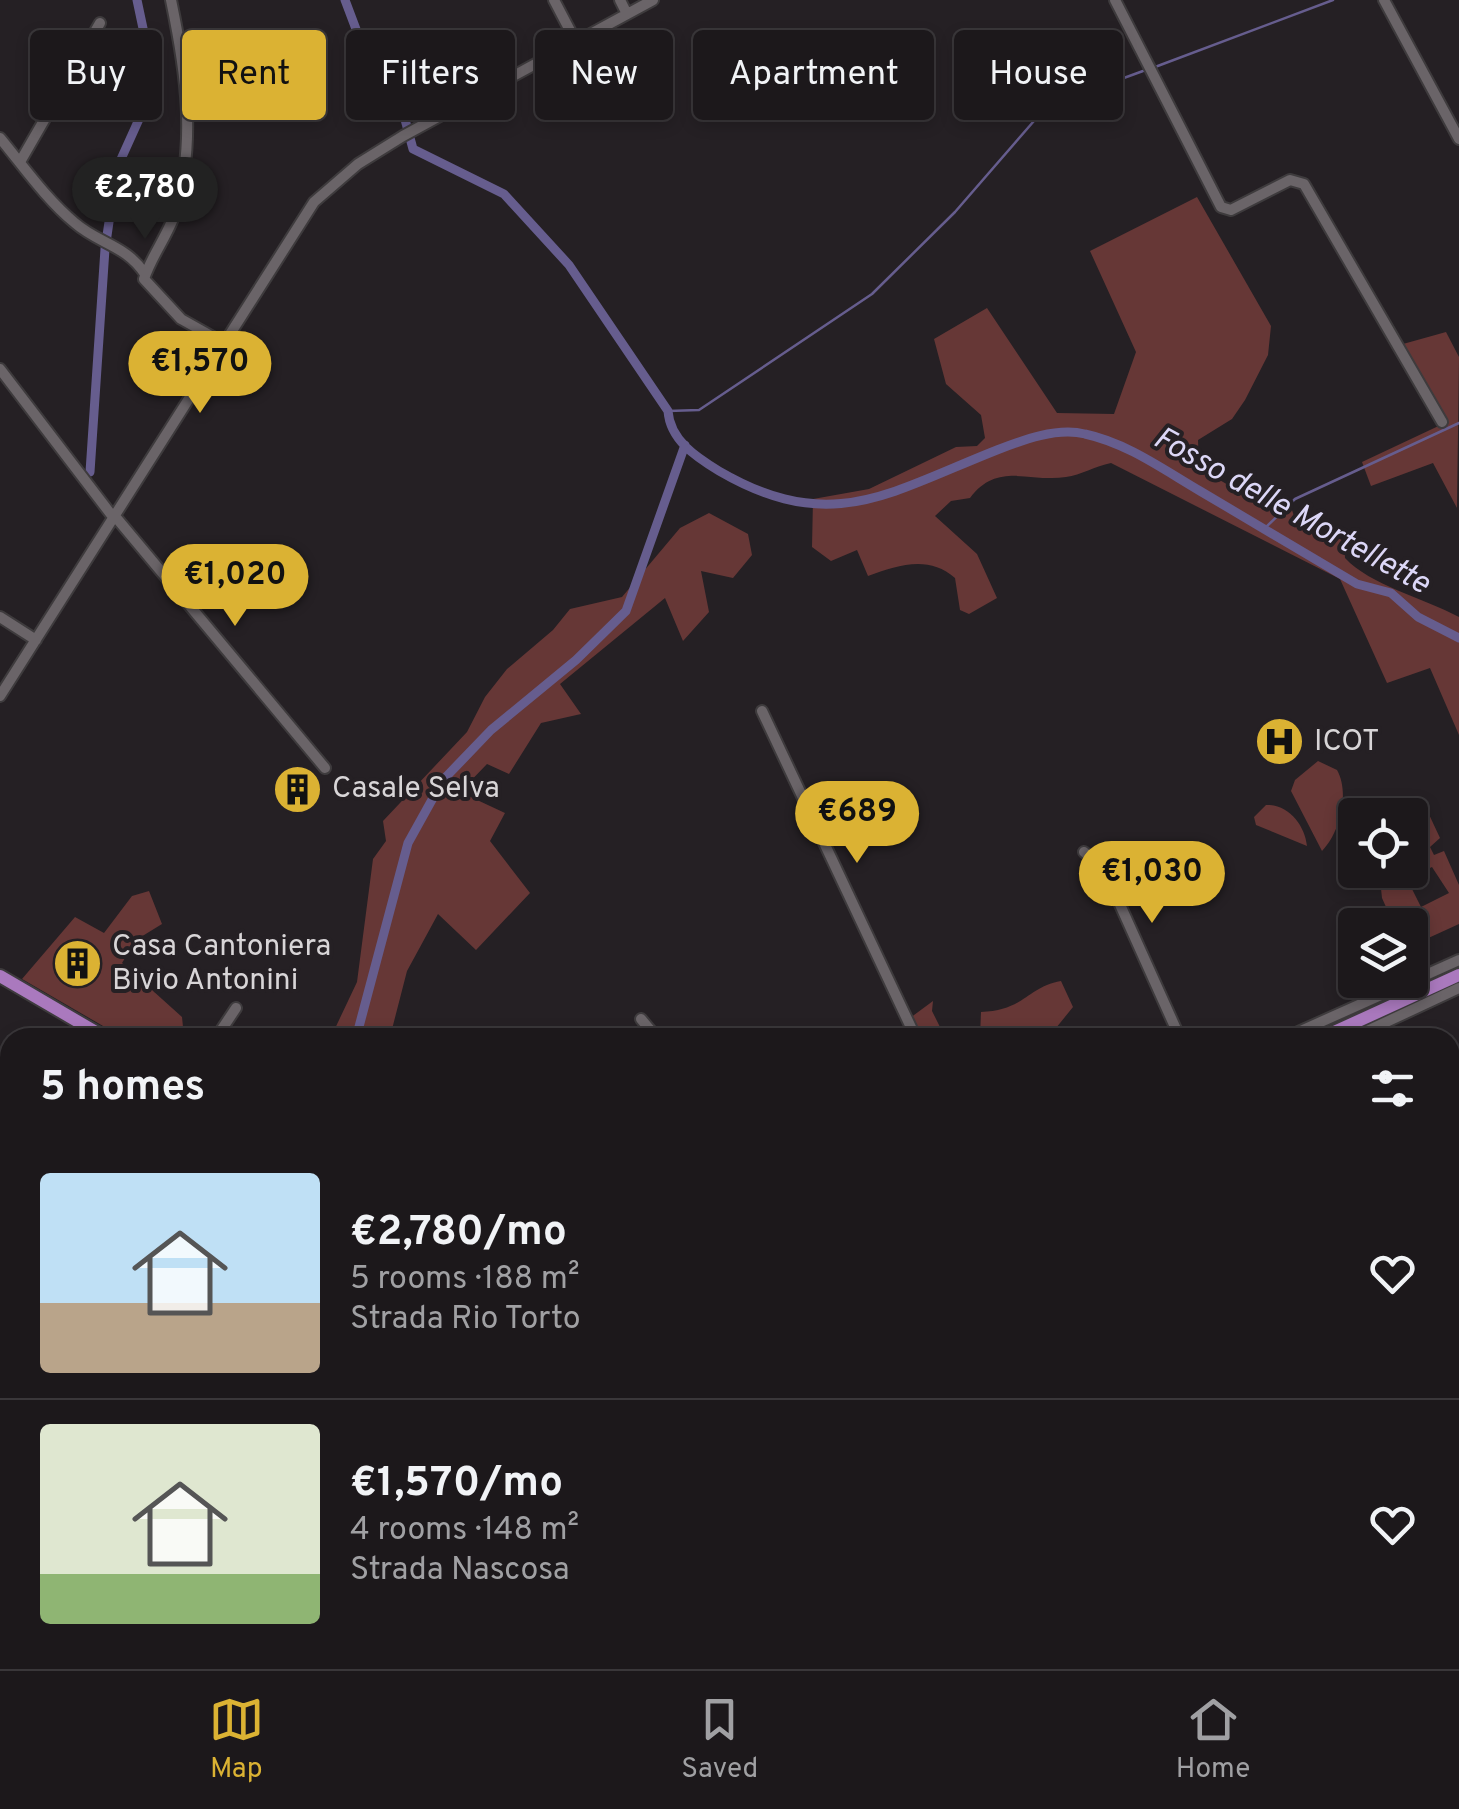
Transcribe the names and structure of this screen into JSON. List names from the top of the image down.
{
  "water": ["Fosso delle Mortellette"],
  "places": {
    "hospital": ["ICOT"],
    "building": ["Casale Selva", "Casa Cantoniera Bivio Antonini"]
  },
  "page": {
    "chip": [
      "Buy",
      "Rent",
      "Filters",
      "New",
      "Apartment",
      "House"
    ],
    "price": [
      "€2,780",
      "€1,570",
      "€1,020",
      "€689",
      "€1,030"
    ],
    "heading": "5 homes",
    "list": [
      {
        "name": "€2,780/mo",
        "note": "5 rooms · 188 m² · Strada Rio Torto"
      },
      {
        "name": "€1,570/mo",
        "note": "4 rooms · 148 m² · Strada Nascosa"
      }
    ],
    "tabs": ["Map", "Saved", "Home"]
  }
}
